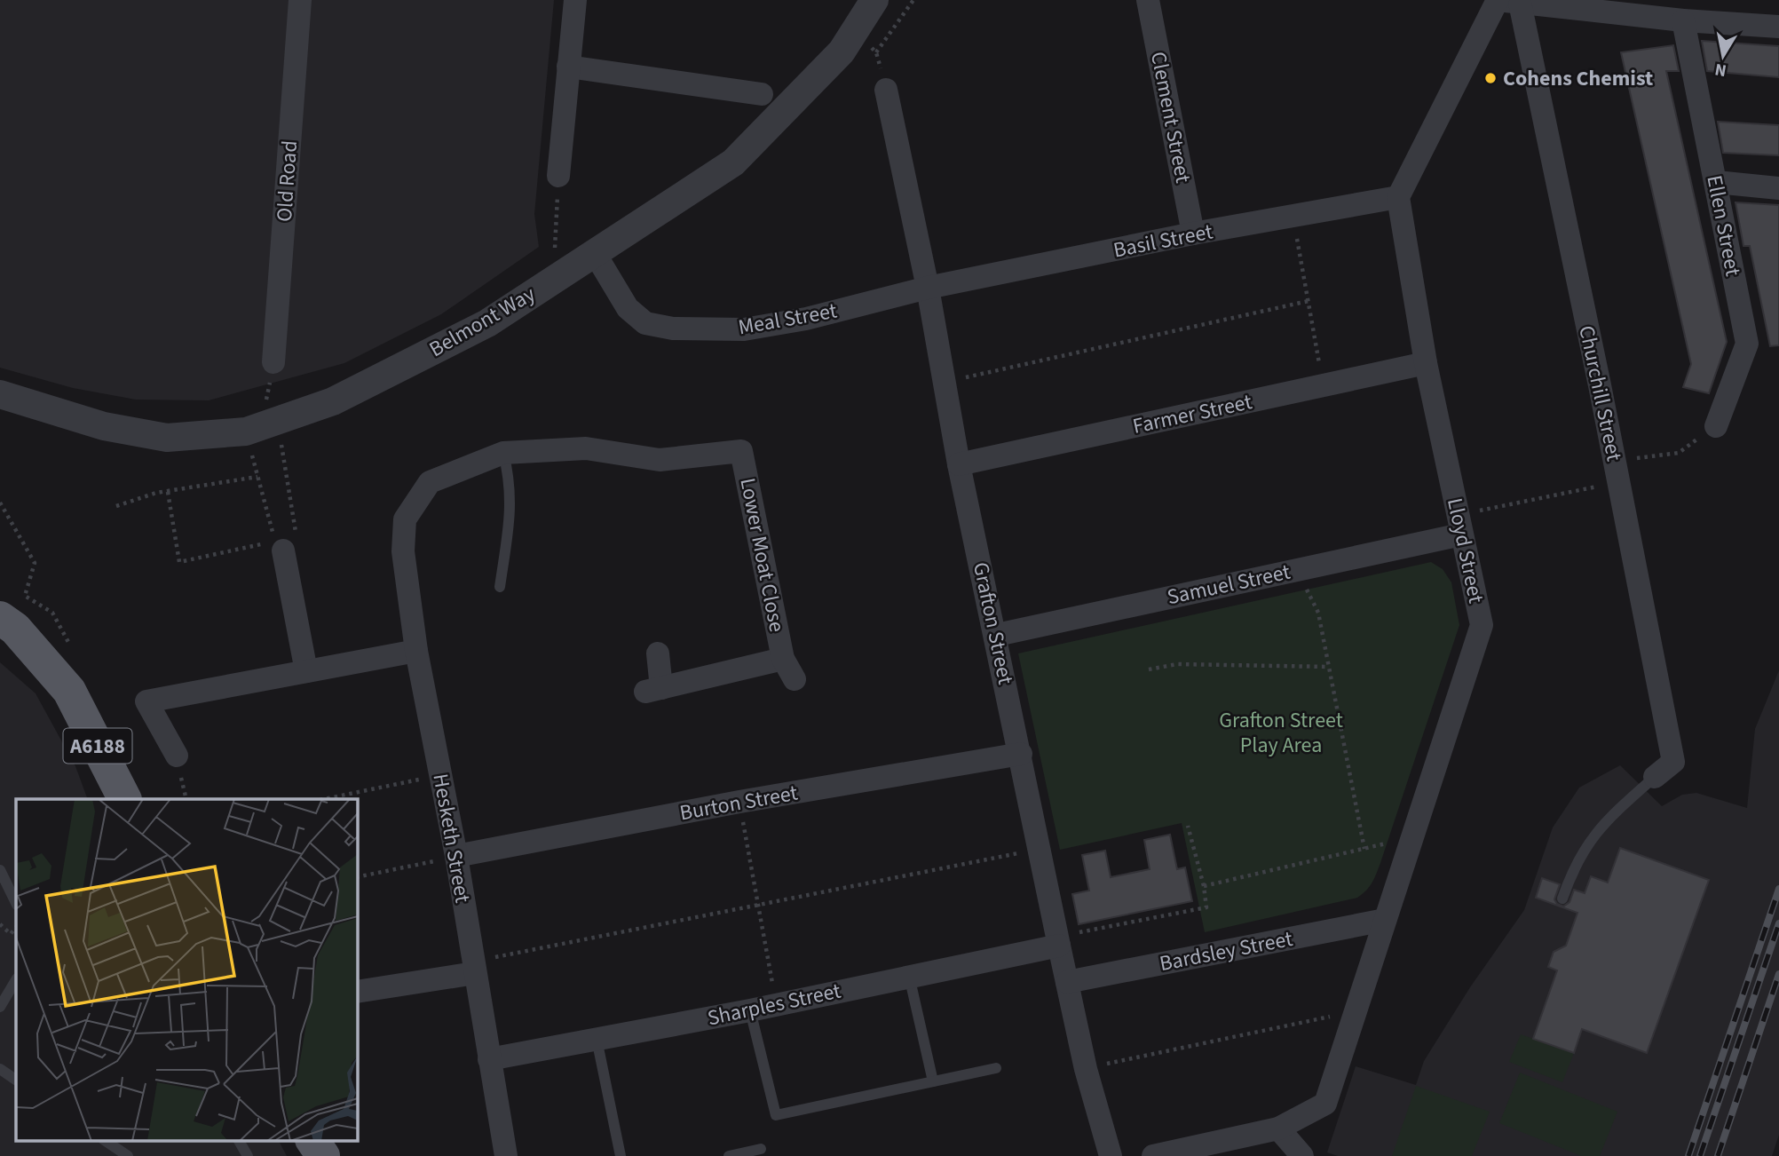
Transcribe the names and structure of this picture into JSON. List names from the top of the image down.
{
  "streets": {
    "main road": ["A6188"],
    "street": [
      "Clement Street",
      "Old Road",
      "Ellen Street",
      "Basil Street",
      "Meal Street",
      "Belmont Way",
      "Churchill Street",
      "Farmer Street",
      "Lloyd Street",
      "Lower Moat Close",
      "Samuel Street",
      "Grafton Street",
      "Burton Street",
      "Hesketh Street",
      "Bardsley Street",
      "Sharples Street"
    ]
  },
  "crossings": [
    ["Clement Street", "Basil Street"],
    ["Basil Street", "Meal Street"],
    ["Basil Street", "Lloyd Street"],
    ["Basil Street", "Grafton Street"],
    ["Meal Street", "Grafton Street"],
    ["Farmer Street", "Lloyd Street"],
    ["Farmer Street", "Grafton Street"],
    ["Lloyd Street", "Samuel Street"],
    ["Lloyd Street", "Bardsley Street"],
    ["Lower Moat Close", "Hesketh Street"],
    ["Samuel Street", "Grafton Street"],
    ["Grafton Street", "Burton Street"],
    ["Grafton Street", "Bardsley Street"],
    ["Grafton Street", "Sharples Street"],
    ["Burton Street", "Hesketh Street"],
    ["Hesketh Street", "Sharples Street"]
  ],
  "parks": ["Grafton Street Play Area"],
  "places": ["Cohens Chemist"],
  "north": "bottom"
}
